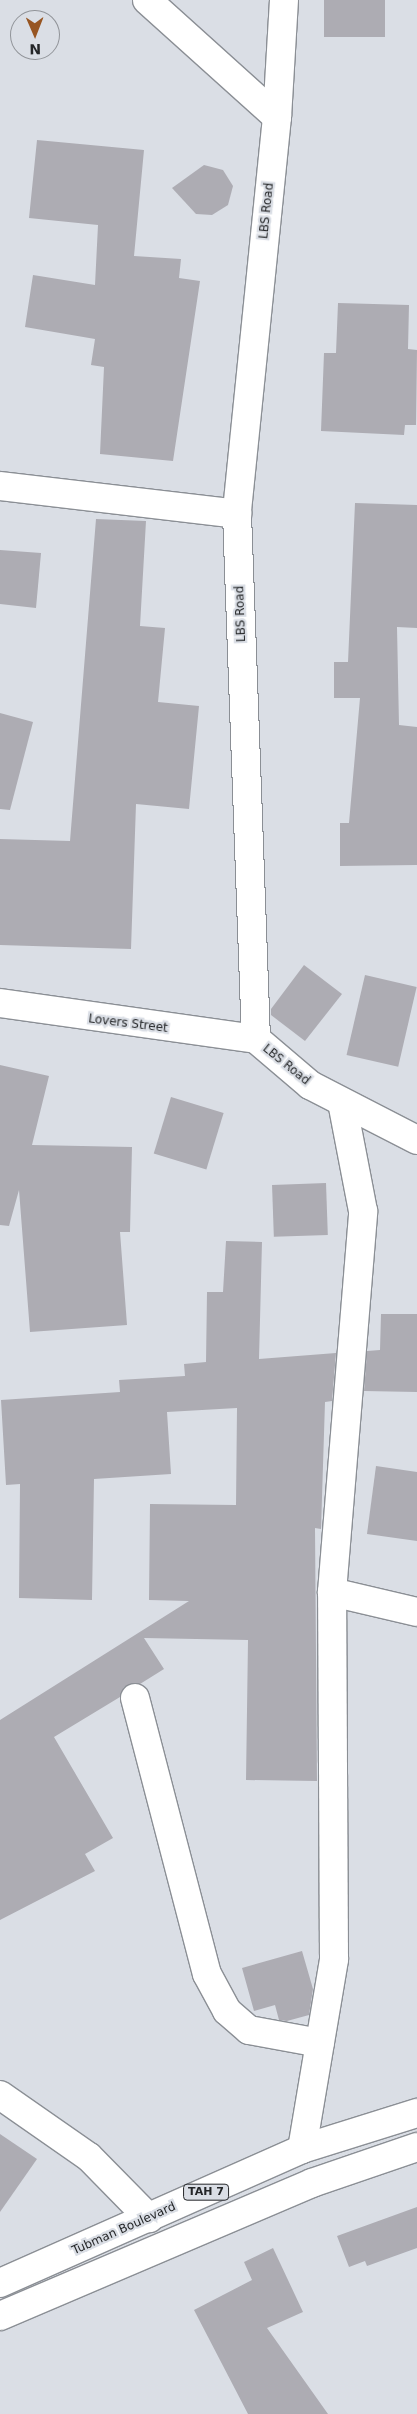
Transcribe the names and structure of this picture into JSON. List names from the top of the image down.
{
  "streets": {
    "main road": [
      "LBS Road",
      "Lovers Street",
      "TAH 7",
      "Tubman Boulevard"
    ]
  },
  "crossings": [
    ["LBS Road", "Lovers Street"]
  ],
  "north": "bottom"
}
